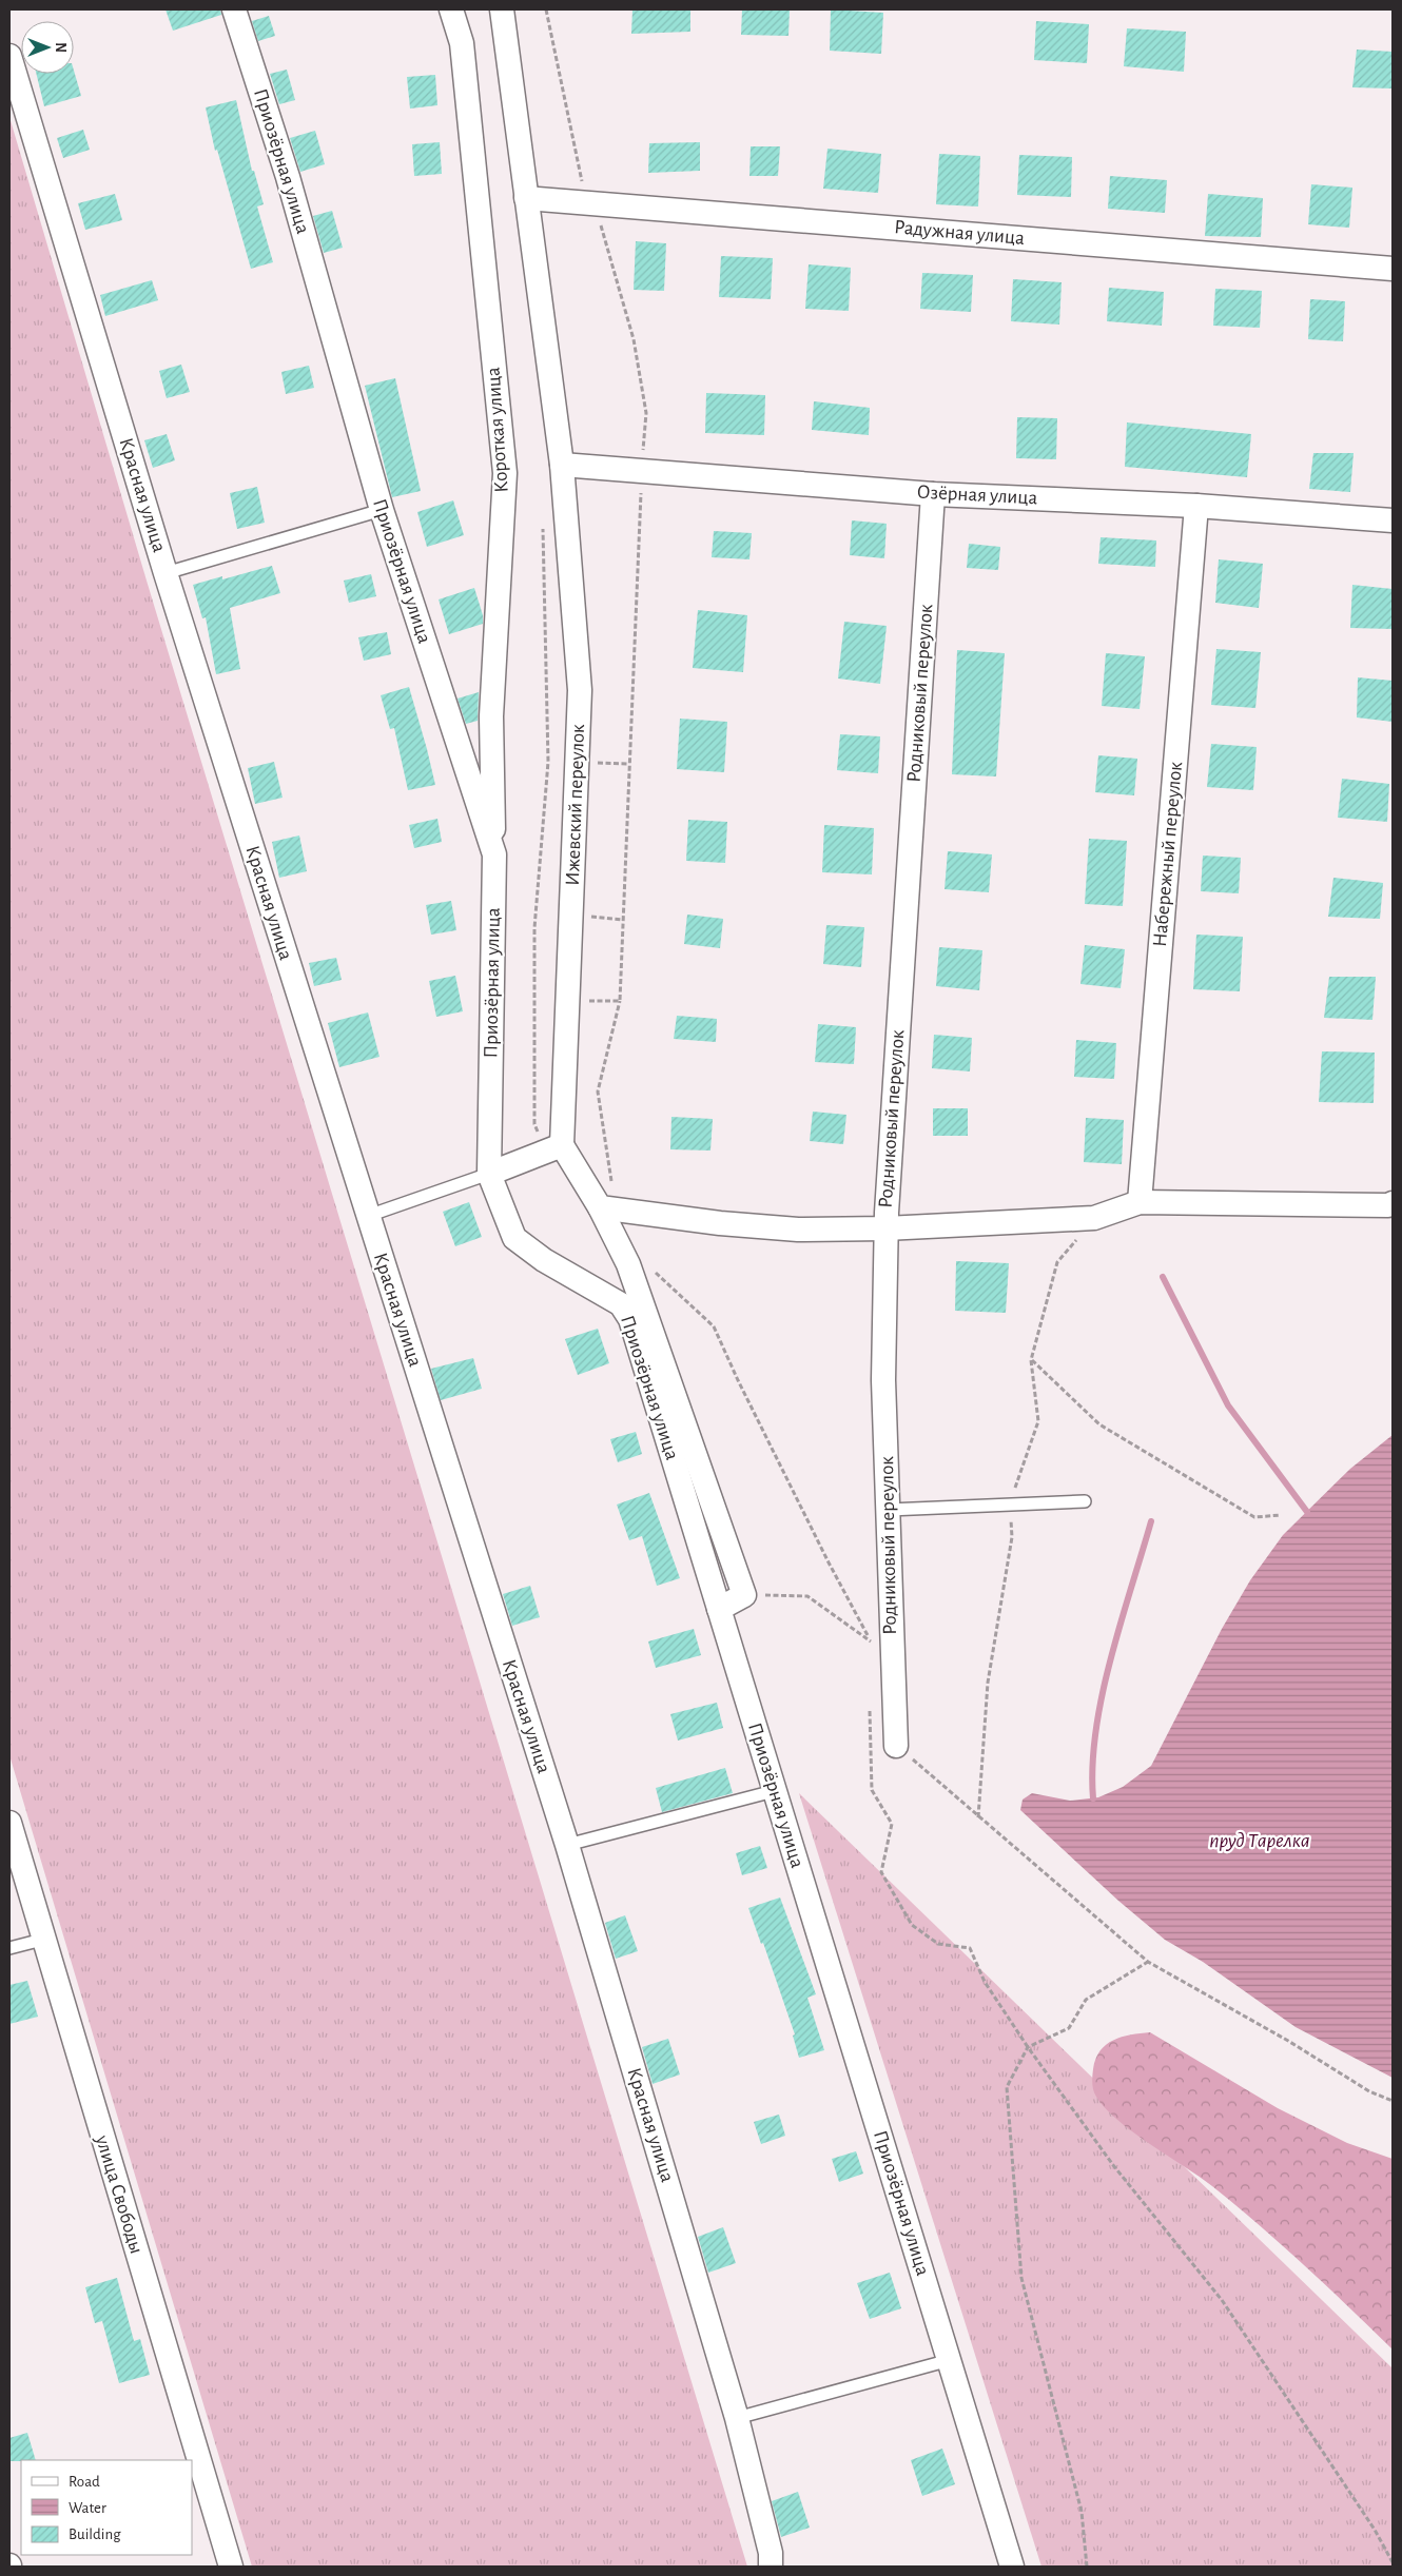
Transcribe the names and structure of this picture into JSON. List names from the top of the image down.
{
  "streets": {
    "street": [
      "Приозёрная улица",
      "Радужная улица",
      "Короткая улица",
      "Красная улица",
      "Озёрная улица",
      "Родниковый переулок",
      "Ижевский переулок",
      "Набережный переулок",
      "улица Свободы"
    ]
  },
  "crossings": [
    ["Приозёрная улица", "Короткая улица"],
    ["Радужная улица", "Ижевский переулок"],
    ["Озёрная улица", "Родниковый переулок"],
    ["Озёрная улица", "Ижевский переулок"],
    ["Озёрная улица", "Набережный переулок"]
  ],
  "water": ["пруд Тарелка"],
  "legend": ["Road", "Water", "Building"],
  "north": "right"
}
